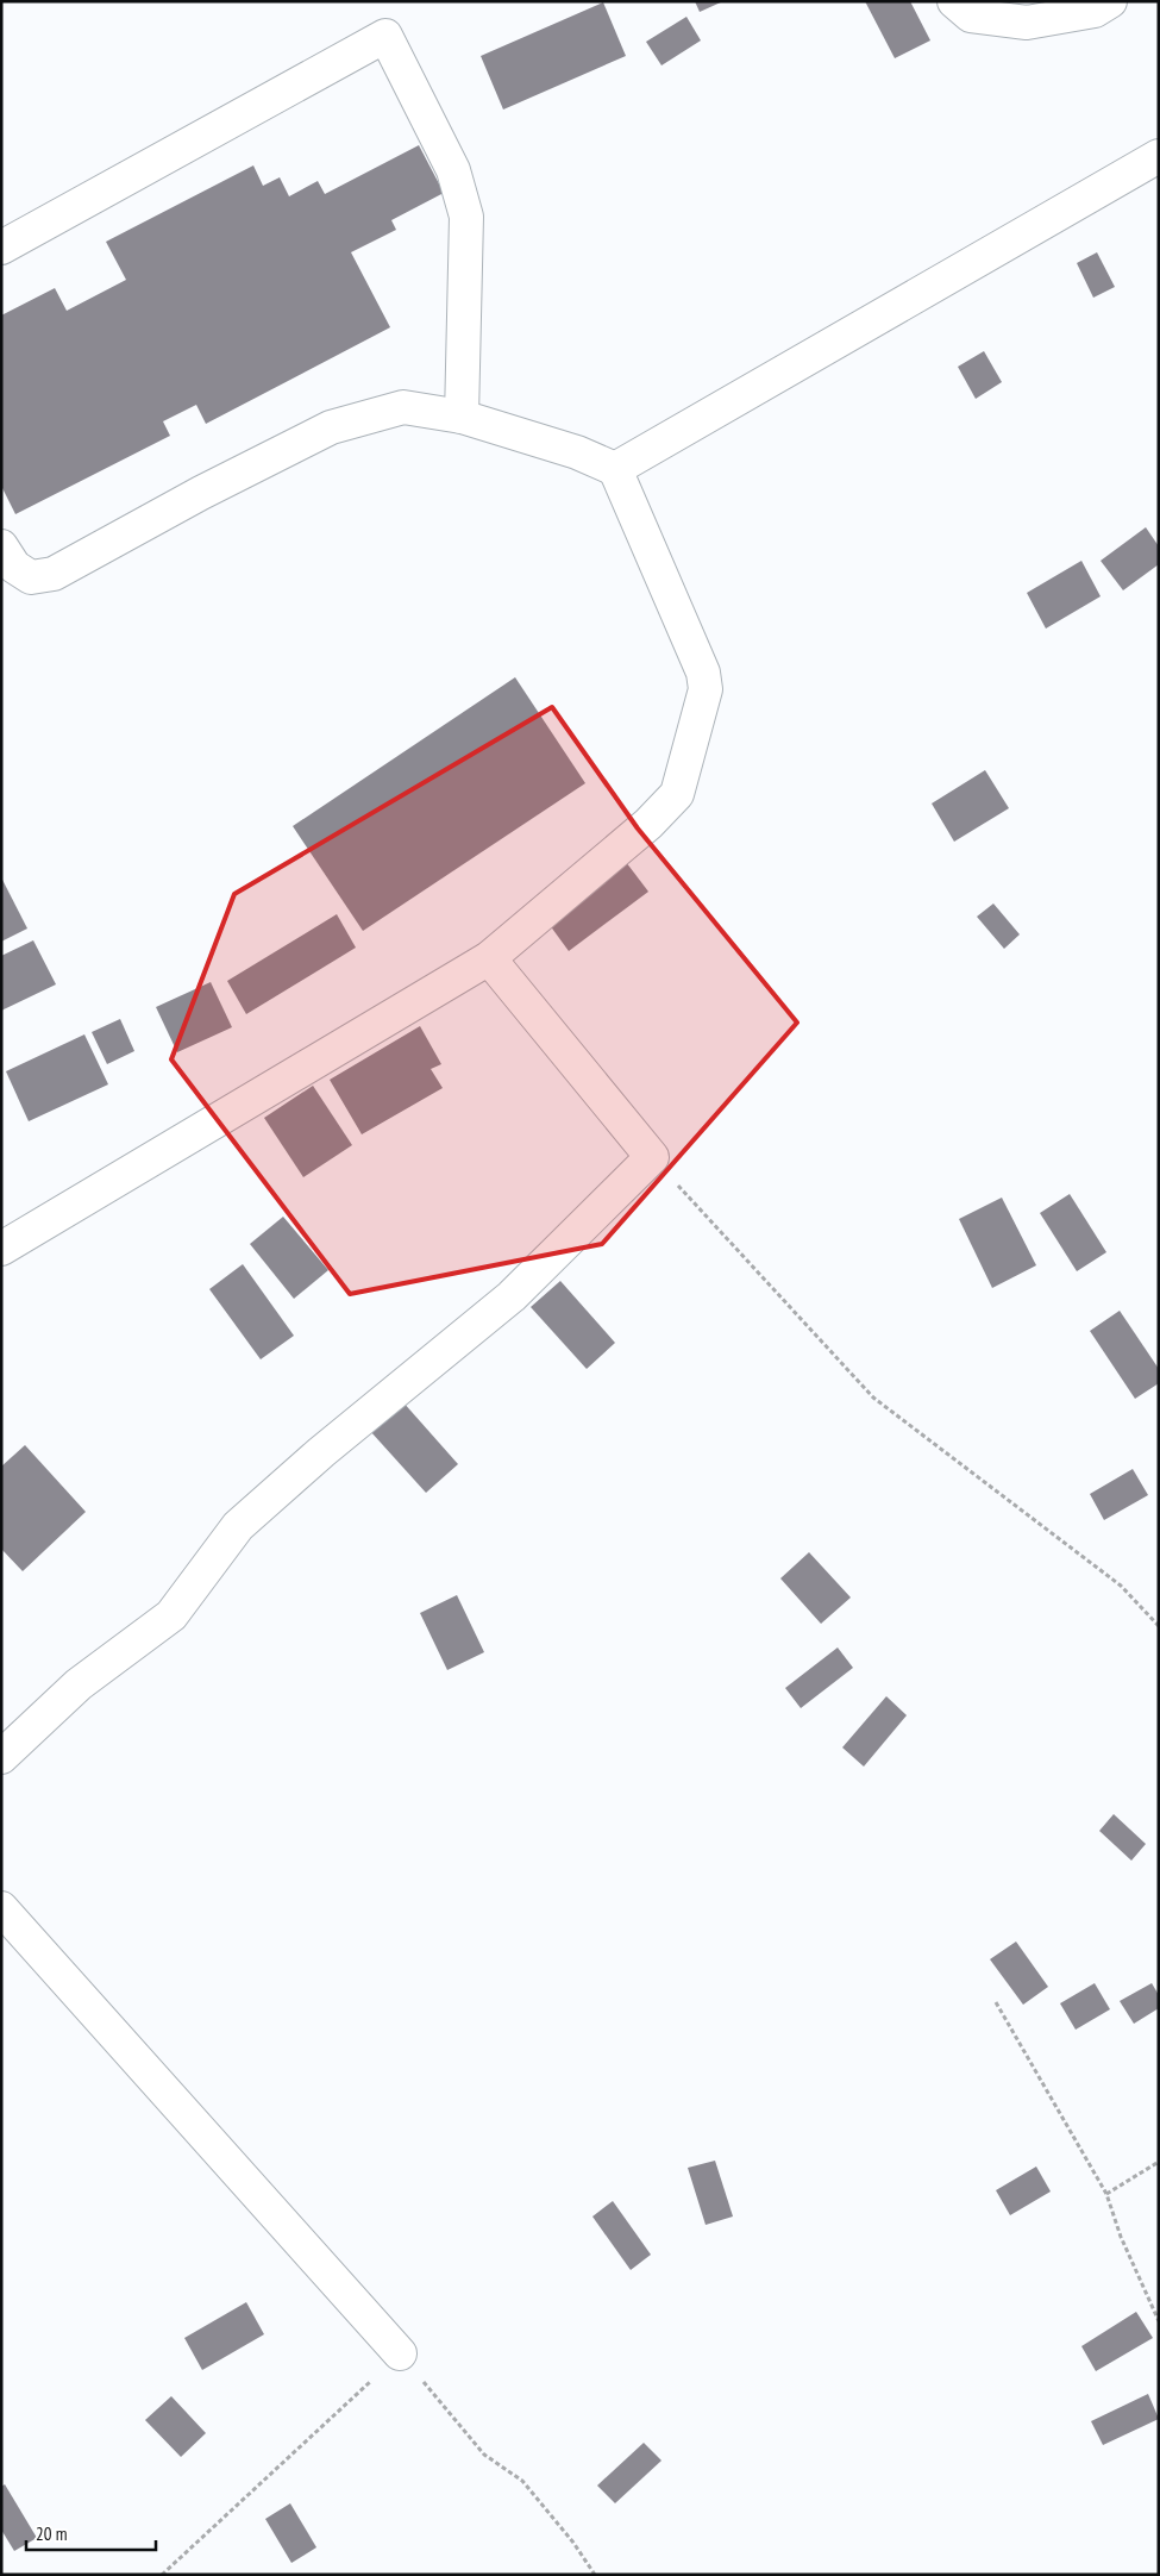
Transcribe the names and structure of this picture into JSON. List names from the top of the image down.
{
  "scale_bar": "20 m"
}
